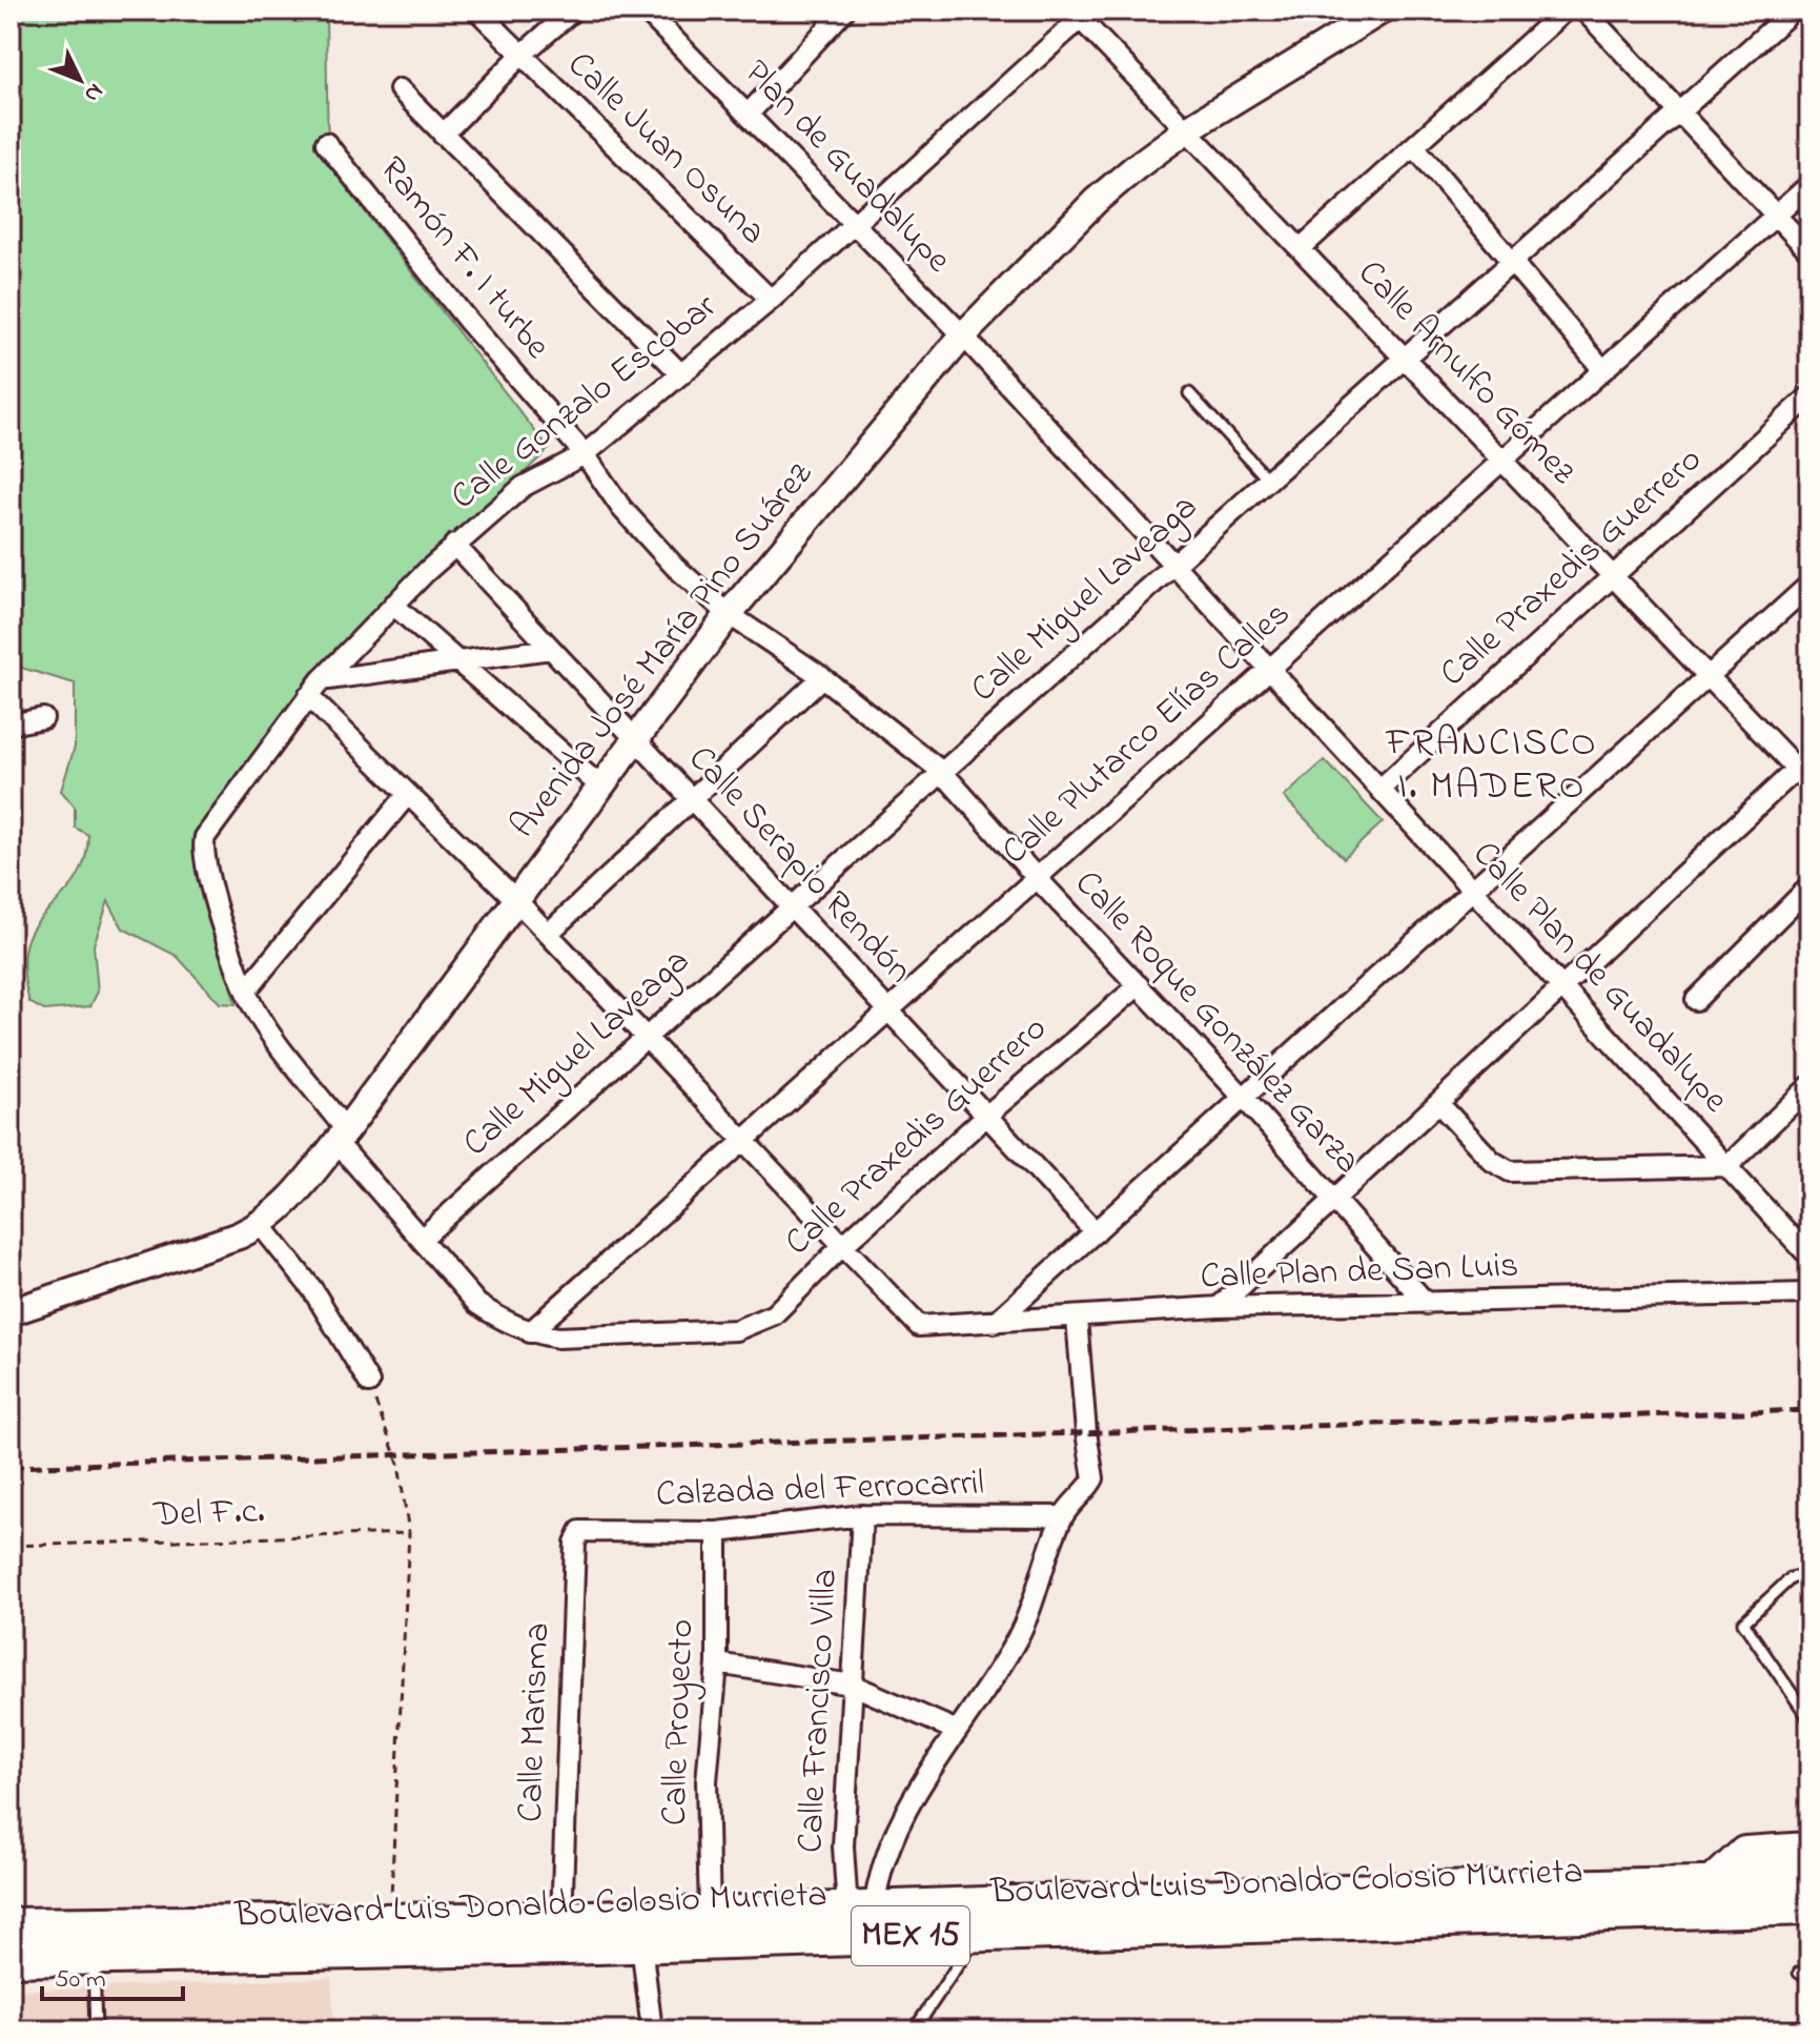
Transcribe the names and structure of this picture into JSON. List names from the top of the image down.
{
  "streets": {
    "highway": ["Boulevard Luis Donaldo Colosio Murrieta", "MEX 15"],
    "street": [
      "Calle Juan Osuna",
      "Plan de Guadalupe",
      "Ramón F. I turbe",
      "Calle Arnulfo Gómez",
      "Calle Gonzalo Escobar",
      "Calle Praxedis Guerrero",
      "Calle Miguel Laveaga",
      "Avenida José María Pino Suárez",
      "Calle Plutarco Elías Calles",
      "Calle Serapio Rendón",
      "Calle Plan de Guadalupe",
      "Calle Roque González Garza",
      "Calle Plan de San Luis",
      "Calzada del Ferrocarril",
      "Calle Francisco Villa",
      "Calle Marisma",
      "Calle Proyecto"
    ],
    "path": ["Del F.c."]
  },
  "crossings": [
    ["Calle Juan Osuna", "Calle Gonzalo Escobar"],
    ["Plan de Guadalupe", "Calle Gonzalo Escobar"],
    ["Plan de Guadalupe", "Avenida José María Pino Suárez"],
    ["Plan de Guadalupe", "Calle Plan de Guadalupe"],
    ["Ramón F. I turbe", "Calle Gonzalo Escobar"],
    ["Ramón F. I turbe", "Calle Roque González Garza"],
    ["Calle Arnulfo Gómez", "Calle Gonzalo Escobar"],
    ["Calle Arnulfo Gómez", "Calle Praxedis Guerrero"],
    ["Calle Arnulfo Gómez", "Calle Miguel Laveaga"],
    ["Calle Arnulfo Gómez", "Avenida José María Pino Suárez"],
    ["Calle Arnulfo Gómez", "Calle Plutarco Elías Calles"],
    ["Calle Gonzalo Escobar", "Calle Serapio Rendón"],
    ["Calle Gonzalo Escobar", "Calle Roque González Garza"],
    ["Calle Praxedis Guerrero", "Calle Plutarco Elías Calles"],
    ["Calle Praxedis Guerrero", "Calle Serapio Rendón"],
    ["Calle Praxedis Guerrero", "Calle Plan de Guadalupe"],
    ["Calle Praxedis Guerrero", "Calle Roque González Garza"],
    ["Calle Praxedis Guerrero", "Calle Plan de San Luis"],
    ["Calle Miguel Laveaga", "Calle Serapio Rendón"],
    ["Calle Miguel Laveaga", "Calle Plan de Guadalupe"],
    ["Calle Miguel Laveaga", "Calle Roque González Garza"],
    ["Avenida José María Pino Suárez", "Calle Serapio Rendón"],
    ["Avenida José María Pino Suárez", "Calle Plan de Guadalupe"],
    ["Avenida José María Pino Suárez", "Calle Roque González Garza"],
    ["Calle Plutarco Elías Calles", "Calle Serapio Rendón"],
    ["Calle Plutarco Elías Calles", "Calle Plan de Guadalupe"],
    ["Calle Plutarco Elías Calles", "Calle Roque González Garza"],
    ["Calle Roque González Garza", "Calle Plan de San Luis"],
    ["Calzada del Ferrocarril", "Calle Francisco Villa"],
    ["Calzada del Ferrocarril", "Calle Marisma"],
    ["Calzada del Ferrocarril", "Calle Proyecto"],
    ["Calle Francisco Villa", "Boulevard Luis Donaldo Colosio Murrieta"],
    ["Calle Marisma", "Boulevard Luis Donaldo Colosio Murrieta"],
    ["Calle Proyecto", "Boulevard Luis Donaldo Colosio Murrieta"]
  ],
  "districts": ["FRANCISCO I. MADERO"],
  "scale_bar": "50 m",
  "north": "bottom right"
}
